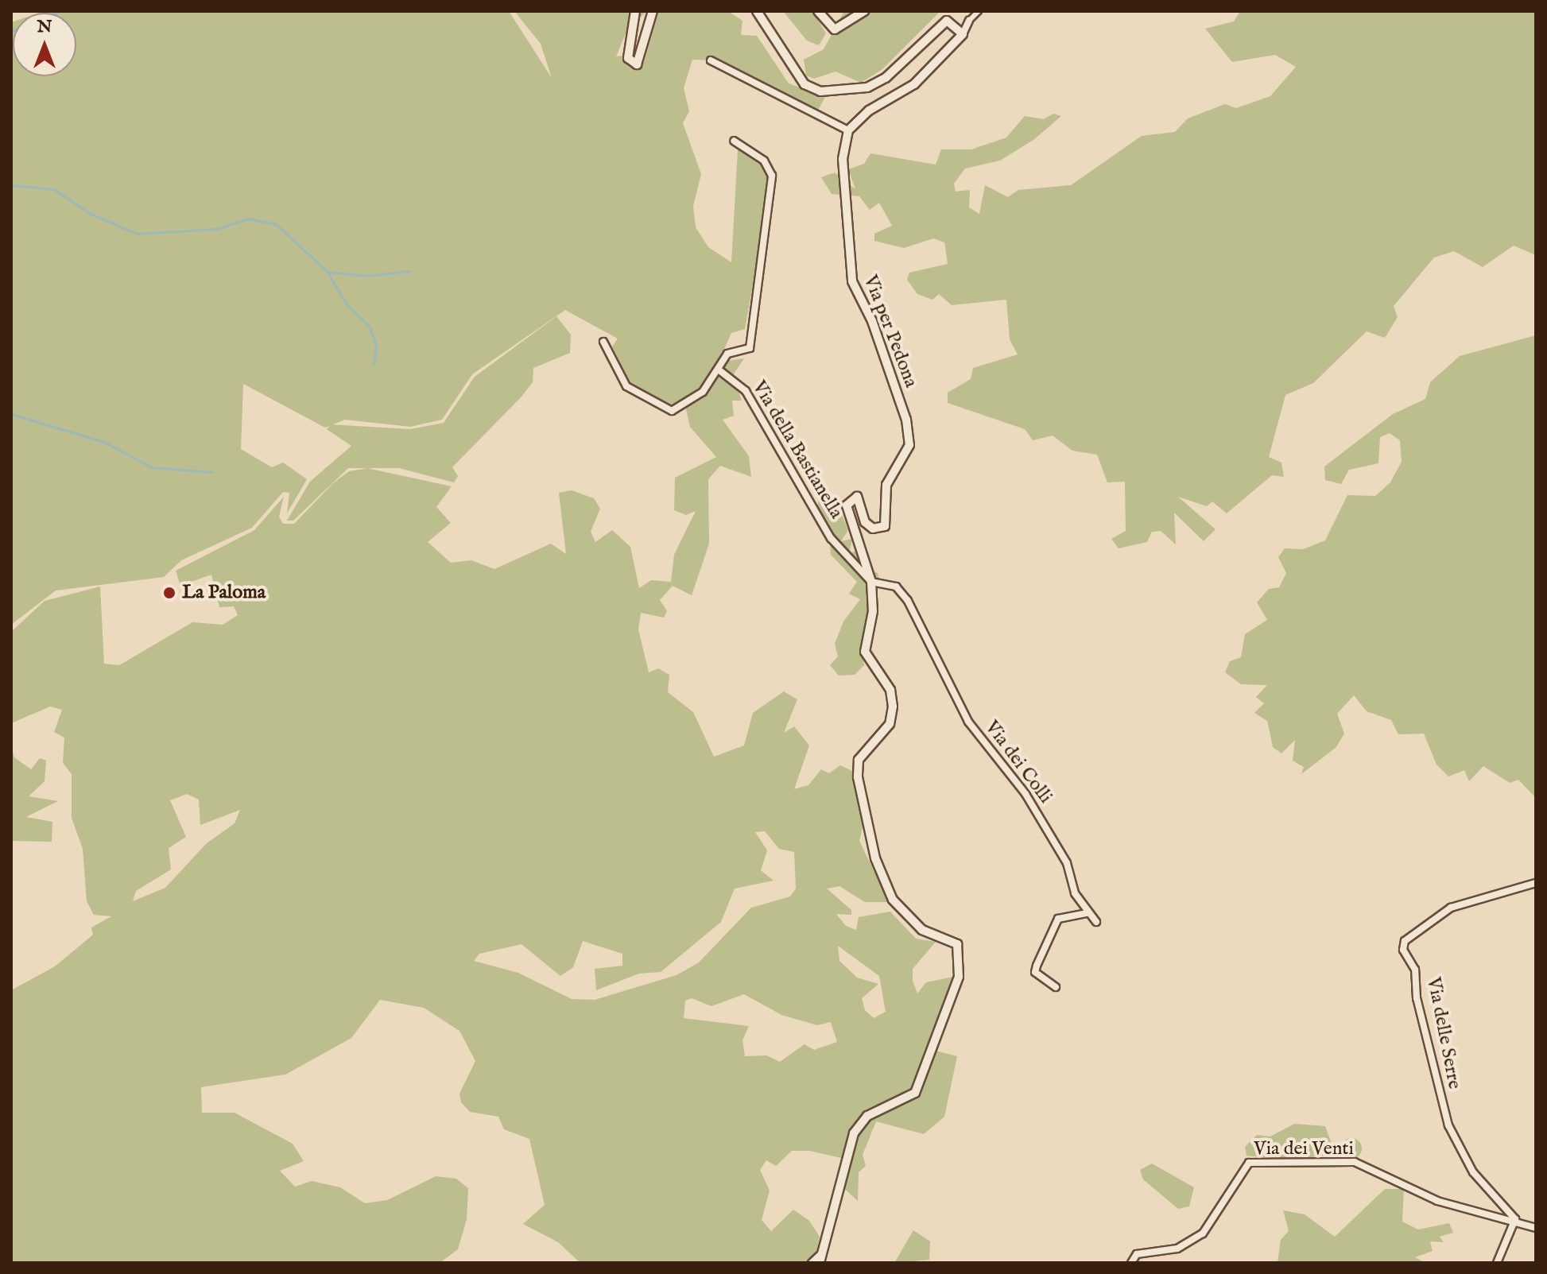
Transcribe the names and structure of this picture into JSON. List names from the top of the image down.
{
  "streets": {
    "street": [
      "Via per Pedona",
      "Via della Bastianella",
      "Via dei Colli",
      "Via delle Serre",
      "Via dei Venti"
    ]
  },
  "crossings": [
    ["Via per Pedona", "Via della Bastianella"],
    ["Via per Pedona", "Via dei Colli"],
    ["Via della Bastianella", "Via dei Colli"],
    ["Via delle Serre", "Via dei Venti"]
  ],
  "places": ["La Paloma"],
  "north": "top"
}
